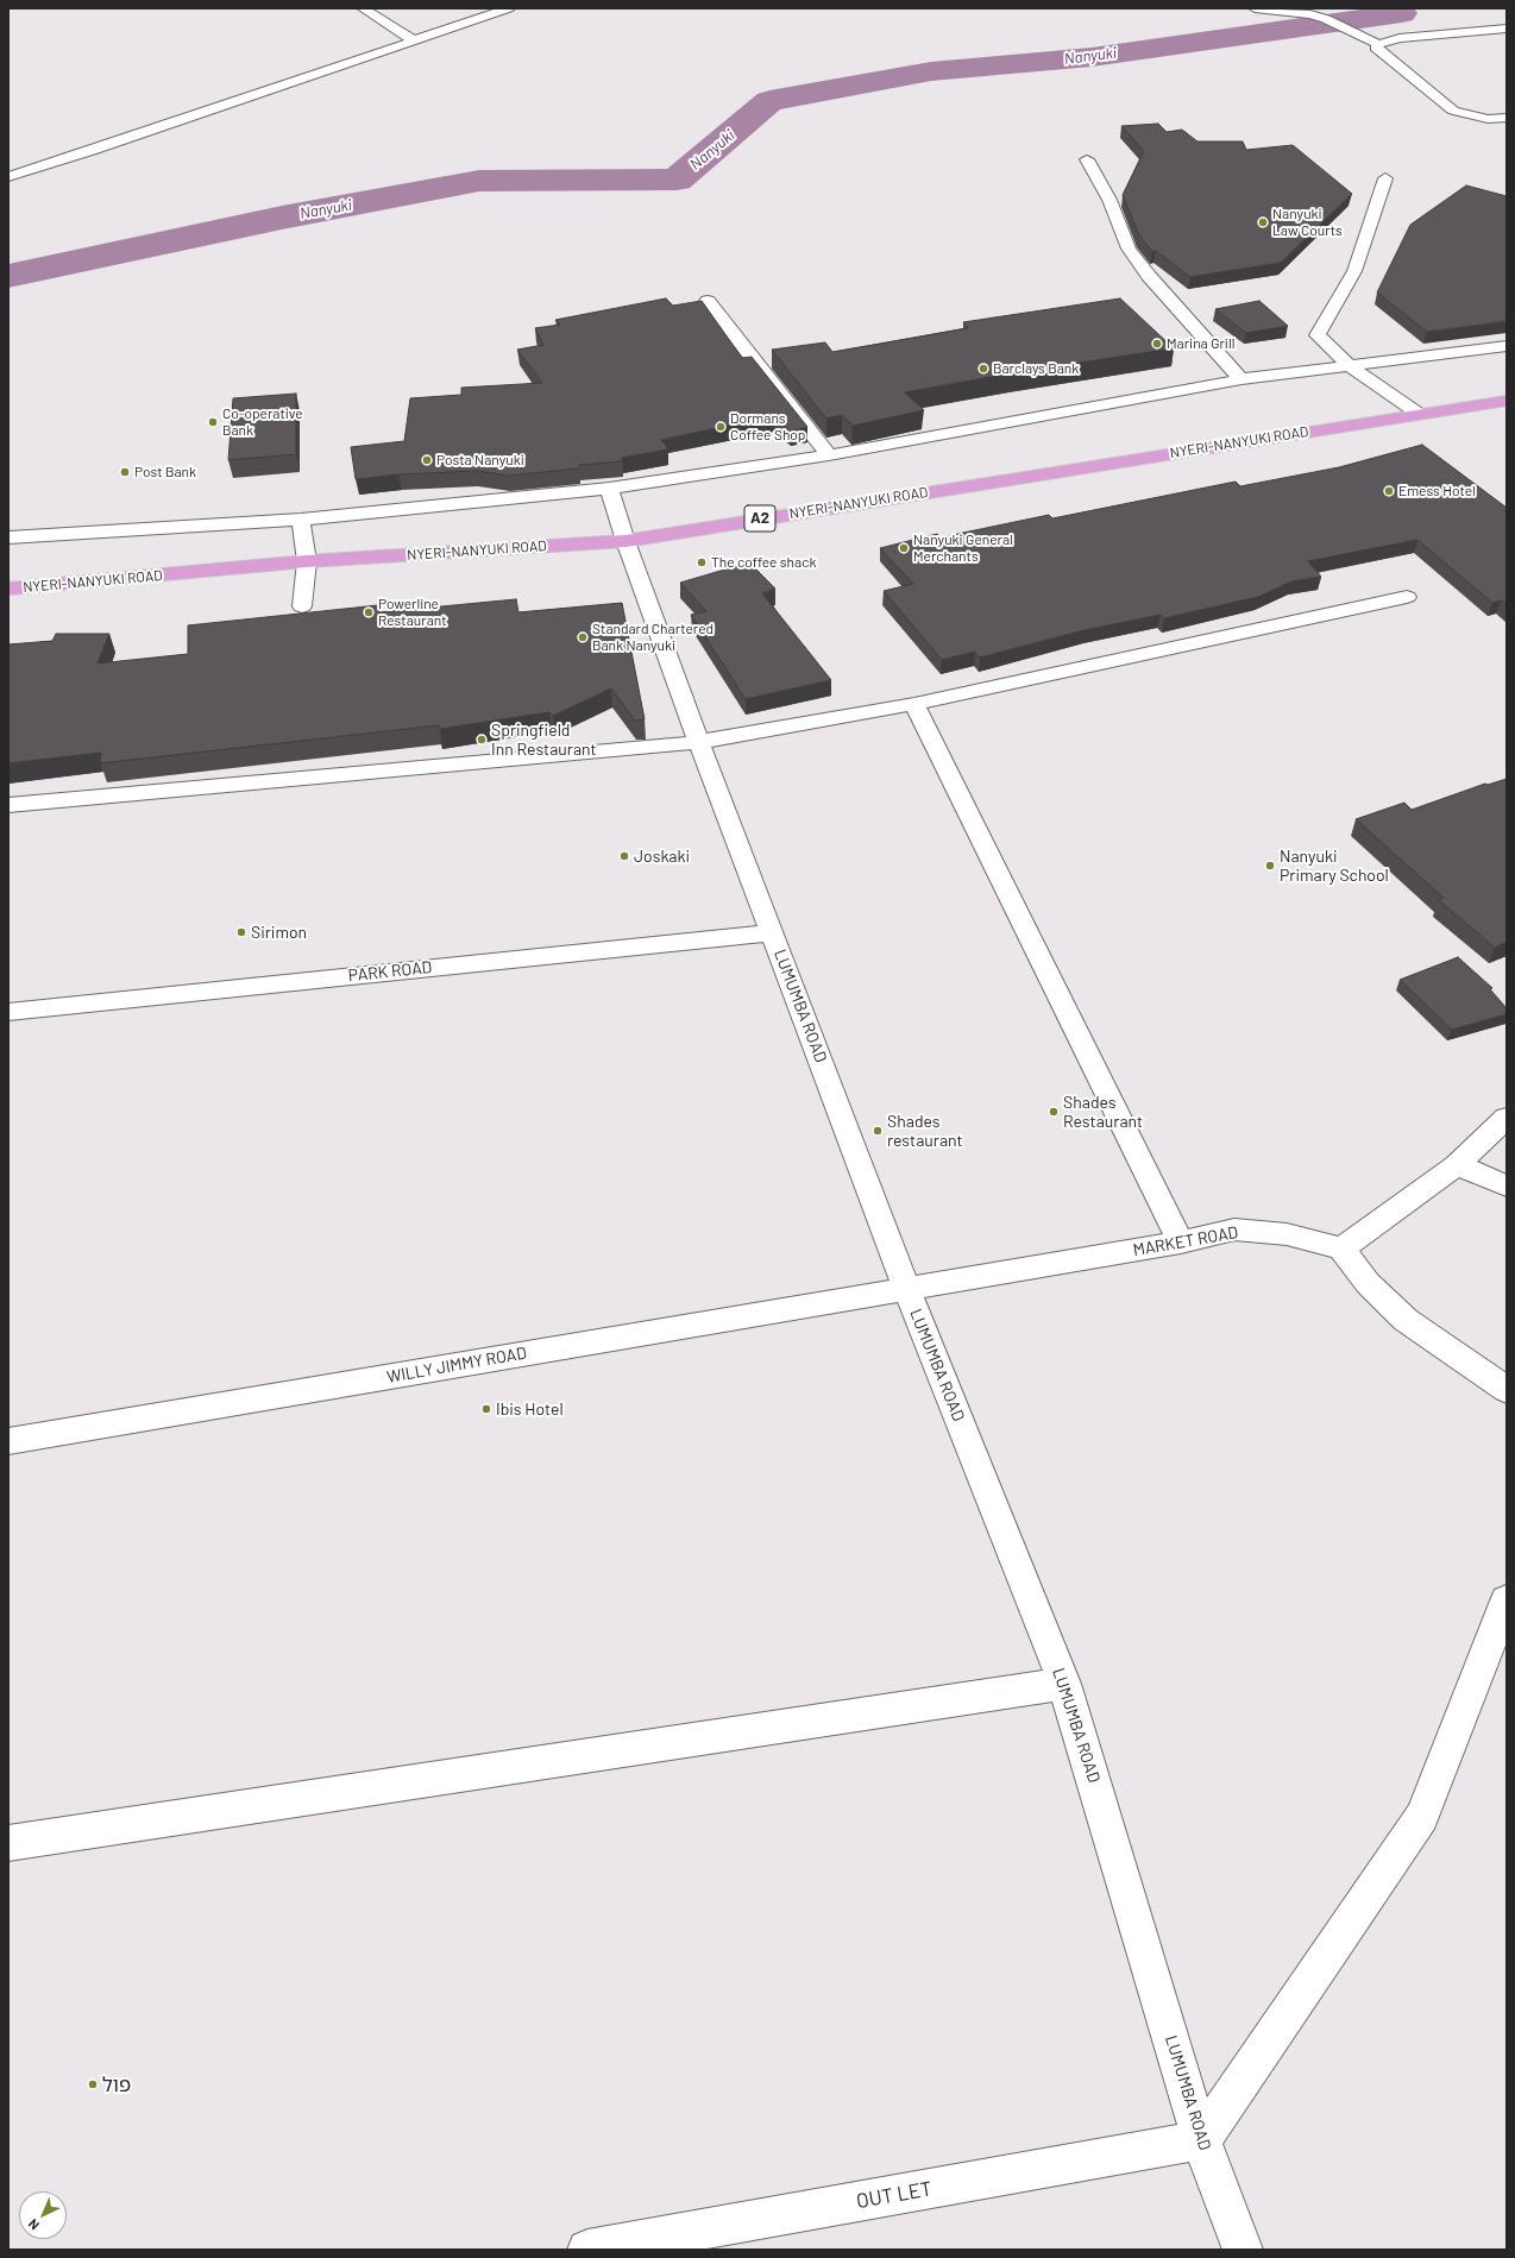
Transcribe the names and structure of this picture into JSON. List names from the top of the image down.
{
  "streets": {
    "highway": ["NYERI-NANYUKI ROAD", "A2"],
    "street": [
      "PARK ROAD",
      "LUMUMBA ROAD",
      "MARKET ROAD",
      "WILLY JIMMY ROAD",
      "OUT LET"
    ]
  },
  "crossings": [
    ["NYERI-NANYUKI ROAD", "LUMUMBA ROAD"],
    ["PARK ROAD", "LUMUMBA ROAD"],
    ["LUMUMBA ROAD", "MARKET ROAD"],
    ["LUMUMBA ROAD", "WILLY JIMMY ROAD"],
    ["LUMUMBA ROAD", "OUT LET"],
    ["MARKET ROAD", "WILLY JIMMY ROAD"]
  ],
  "water": ["Nanyuki"],
  "places": [
    "Nanyuki Law Courts",
    "Marina Grill",
    "Barclays Bank",
    "Co-operative Bank",
    "Dormans Coffee Shop",
    "Posta Nanyuki",
    "Post Bank",
    "Emess Hotel",
    "Nanyuki General Merchants",
    "The coffee shack",
    "Powerline Restaurant",
    "Standard Chartered Bank Nanyuki",
    "Springfield Inn Restaurant",
    "Joskaki",
    "Nanyuki Primary School",
    "Sirimon",
    "Shades Restaurant",
    "Shades restaurant",
    "Ibis Hotel",
    "פול"
  ],
  "north": "bottom left"
}
